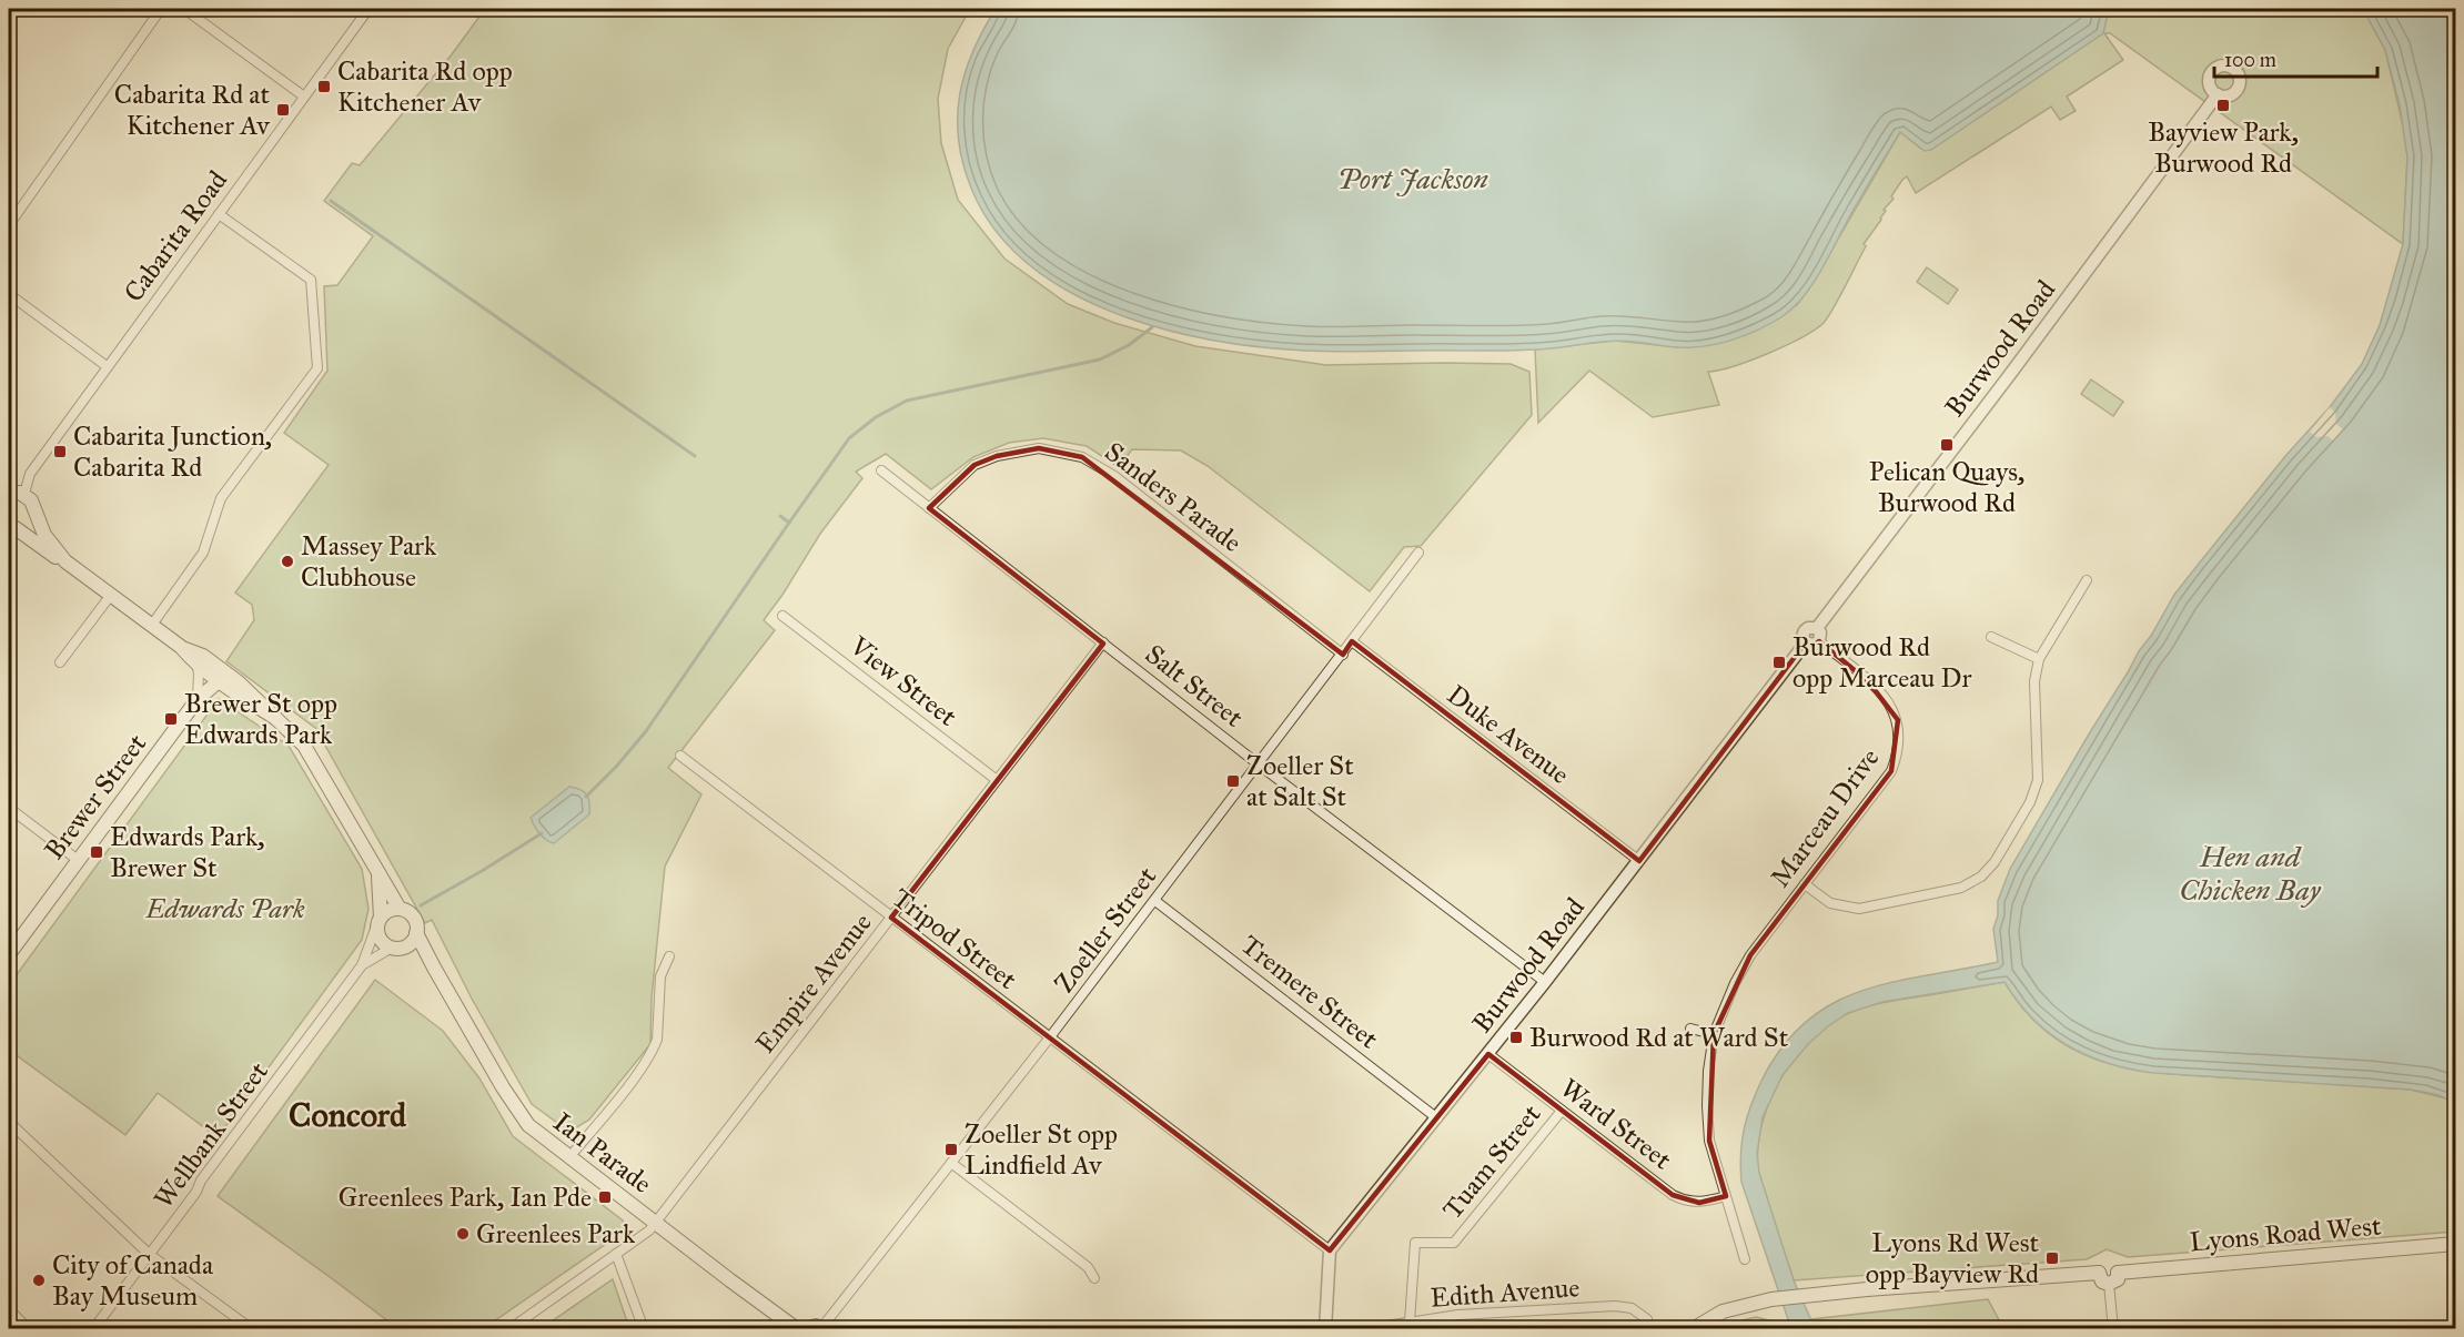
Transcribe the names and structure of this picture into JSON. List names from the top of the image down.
{
  "streets": {
    "main road": ["Brewer Street", "Ian Parade", "Lyons Road West"],
    "street": [
      "Cabarita Road",
      "Burwood Road",
      "Sanders Parade",
      "View Street",
      "Salt Street",
      "Duke Avenue",
      "Marceau Drive",
      "Zoeller Street",
      "Tripod Street",
      "Empire Avenue",
      "Tremere Street",
      "Ward Street",
      "Wellbank Street",
      "Tuam Street",
      "Edith Avenue"
    ]
  },
  "crossings": [
    ["Burwood Road", "Salt Street"],
    ["Burwood Road", "Duke Avenue"],
    ["Burwood Road", "Marceau Drive"],
    ["Burwood Road", "Tripod Street"],
    ["Burwood Road", "Tremere Street"],
    ["Burwood Road", "Ward Street"],
    ["Sanders Parade", "Salt Street"],
    ["Sanders Parade", "Zoeller Street"],
    ["View Street", "Empire Avenue"],
    ["Salt Street", "Zoeller Street"],
    ["Salt Street", "Empire Avenue"],
    ["Duke Avenue", "Zoeller Street"],
    ["Marceau Drive", "Ward Street"],
    ["Zoeller Street", "Tripod Street"],
    ["Zoeller Street", "Tremere Street"],
    ["Tripod Street", "Empire Avenue"],
    ["Empire Avenue", "Ian Parade"],
    ["Ward Street", "Tuam Street"],
    ["Wellbank Street", "Ian Parade"],
    ["Tuam Street", "Edith Avenue"]
  ],
  "districts": ["Concord"],
  "water": ["Port Jackson", "Hen and Chicken Bay"],
  "parks": ["Edwards Park"],
  "places": {
    "transit": [
      "Cabarita Rd opp Kitchener Av",
      "Bayview Park, Burwood Rd",
      "Cabarita Rd at Kitchener Av",
      "Pelican Quays, Burwood Rd",
      "Cabarita Junction, Cabarita Rd",
      "Burwood Rd opp Marceau Dr",
      "Brewer St opp Edwards Park",
      "Zoeller St at Salt St",
      "Edwards Park, Brewer St",
      "Burwood Rd at Ward St",
      "Zoeller St opp Lindfield Av",
      "Greenlees Park, Ian Pde",
      "Lyons Rd West opp Bayview Rd"
    ],
    "other": ["Massey Park Clubhouse", "Greenlees Park", "City of Canada Bay Museum"]
  },
  "scale_bar": "100 m"
}
